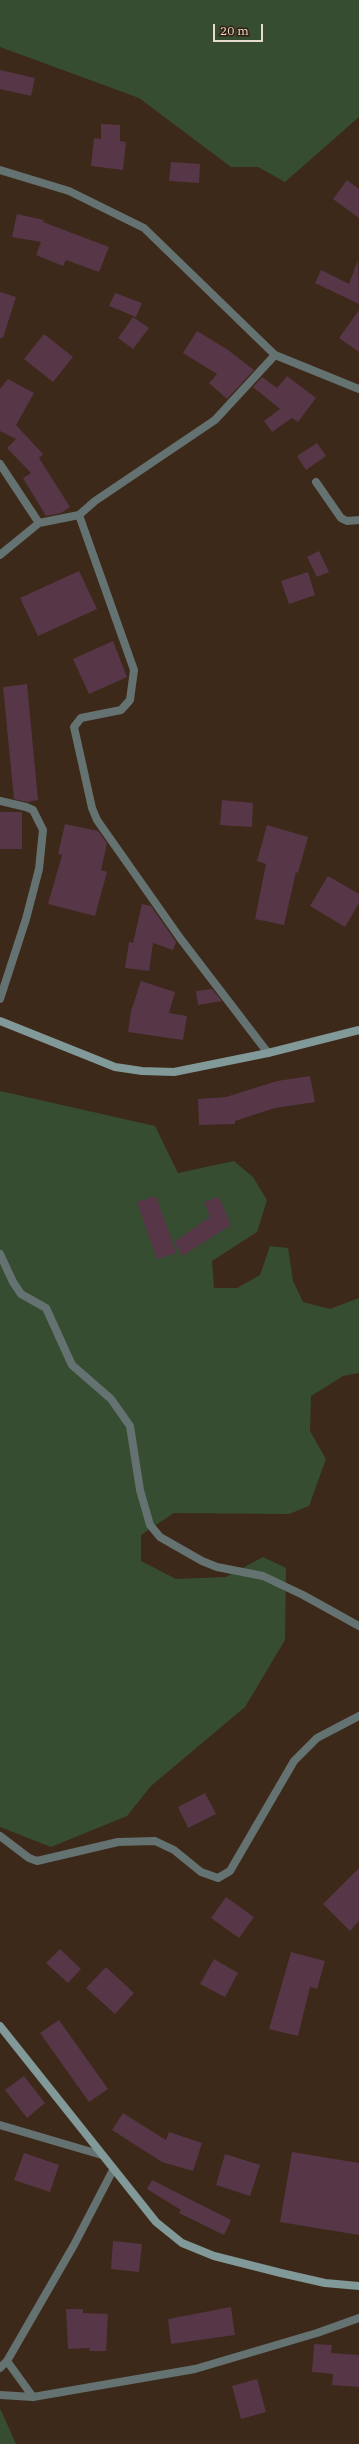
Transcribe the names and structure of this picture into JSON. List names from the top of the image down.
{
  "scale_bar": "20 m"
}
